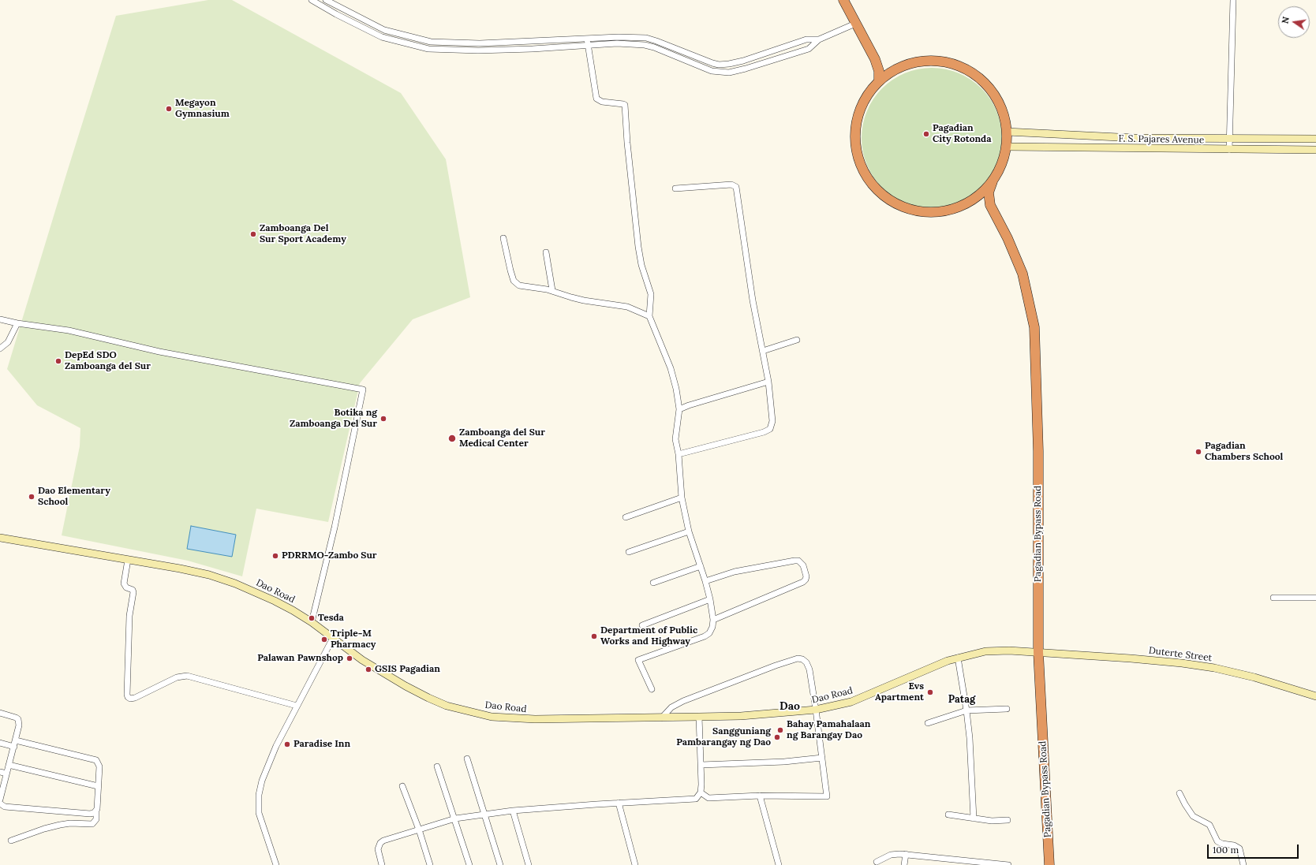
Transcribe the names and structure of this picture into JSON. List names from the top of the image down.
{
  "streets": {
    "highway": ["Pagadian Bypass Road"],
    "street": ["F. S. Pajares Avenue", "Dao Road", "Duterte Street"]
  },
  "crossings": [
    ["Pagadian Bypass Road", "Dao Road"],
    ["Pagadian Bypass Road", "Duterte Street"],
    ["Dao Road", "Duterte Street"]
  ],
  "districts": ["Patag", "Dao"],
  "places": [
    "Megayon Gymnasium",
    "Pagadian City Rotonda",
    "Zamboanga Del Sur Sport Academy",
    "DepEd SDO Zamboanga del Sur",
    "Botika ng Zamboanga Del Sur",
    "Zamboanga del Sur Medical Center",
    "Pagadian Chambers School",
    "Dao Elementary School",
    "PDRRMO-Zambo Sur",
    "Tesda",
    "Department of Public Works and Highway",
    "Triple-M Pharmacy",
    "Palawan Pawnshop",
    "GSIS Pagadian",
    "Evs Apartment",
    "Bahay Pamahalaan ng Barangay Dao",
    "Sangguniang Pambarangay ng Dao",
    "Paradise Inn"
  ],
  "scale_bar": "100 m",
  "north": "left"
}
